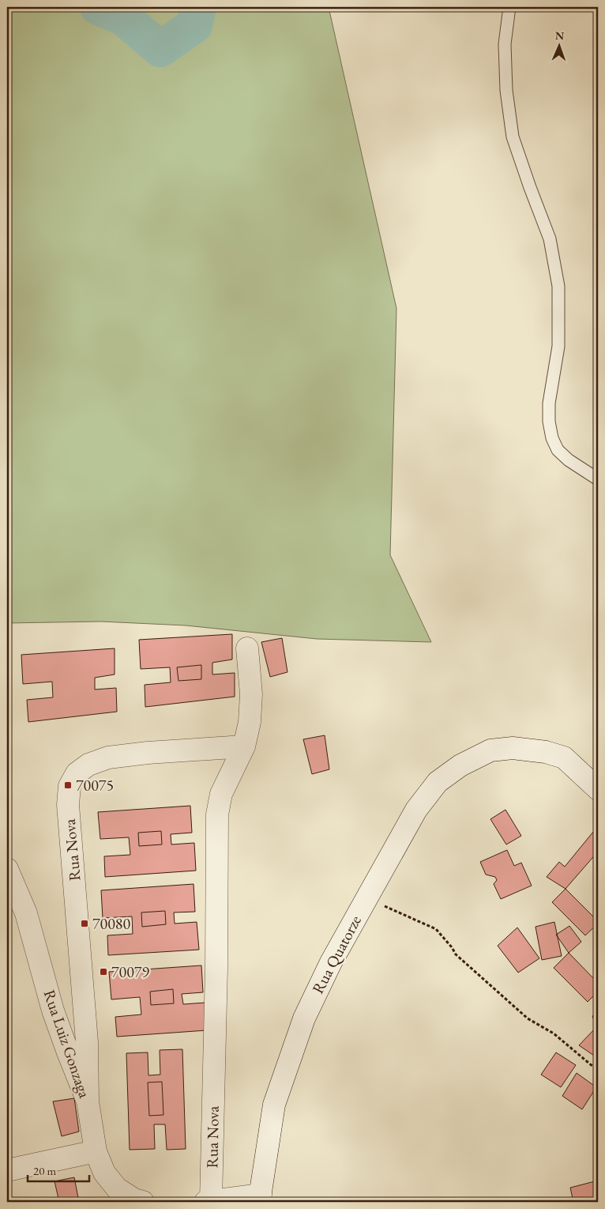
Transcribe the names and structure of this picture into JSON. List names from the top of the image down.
{
  "streets": {
    "street": ["Rua Nova", "Rua Quatorze", "Rua Luiz Gonzaga"]
  },
  "crossings": [
    ["Rua Nova", "Rua Luiz Gonzaga"]
  ],
  "places": {
    "transit": ["70075", "70080", "70079"]
  },
  "scale_bar": "20 m",
  "north": "top"
}
